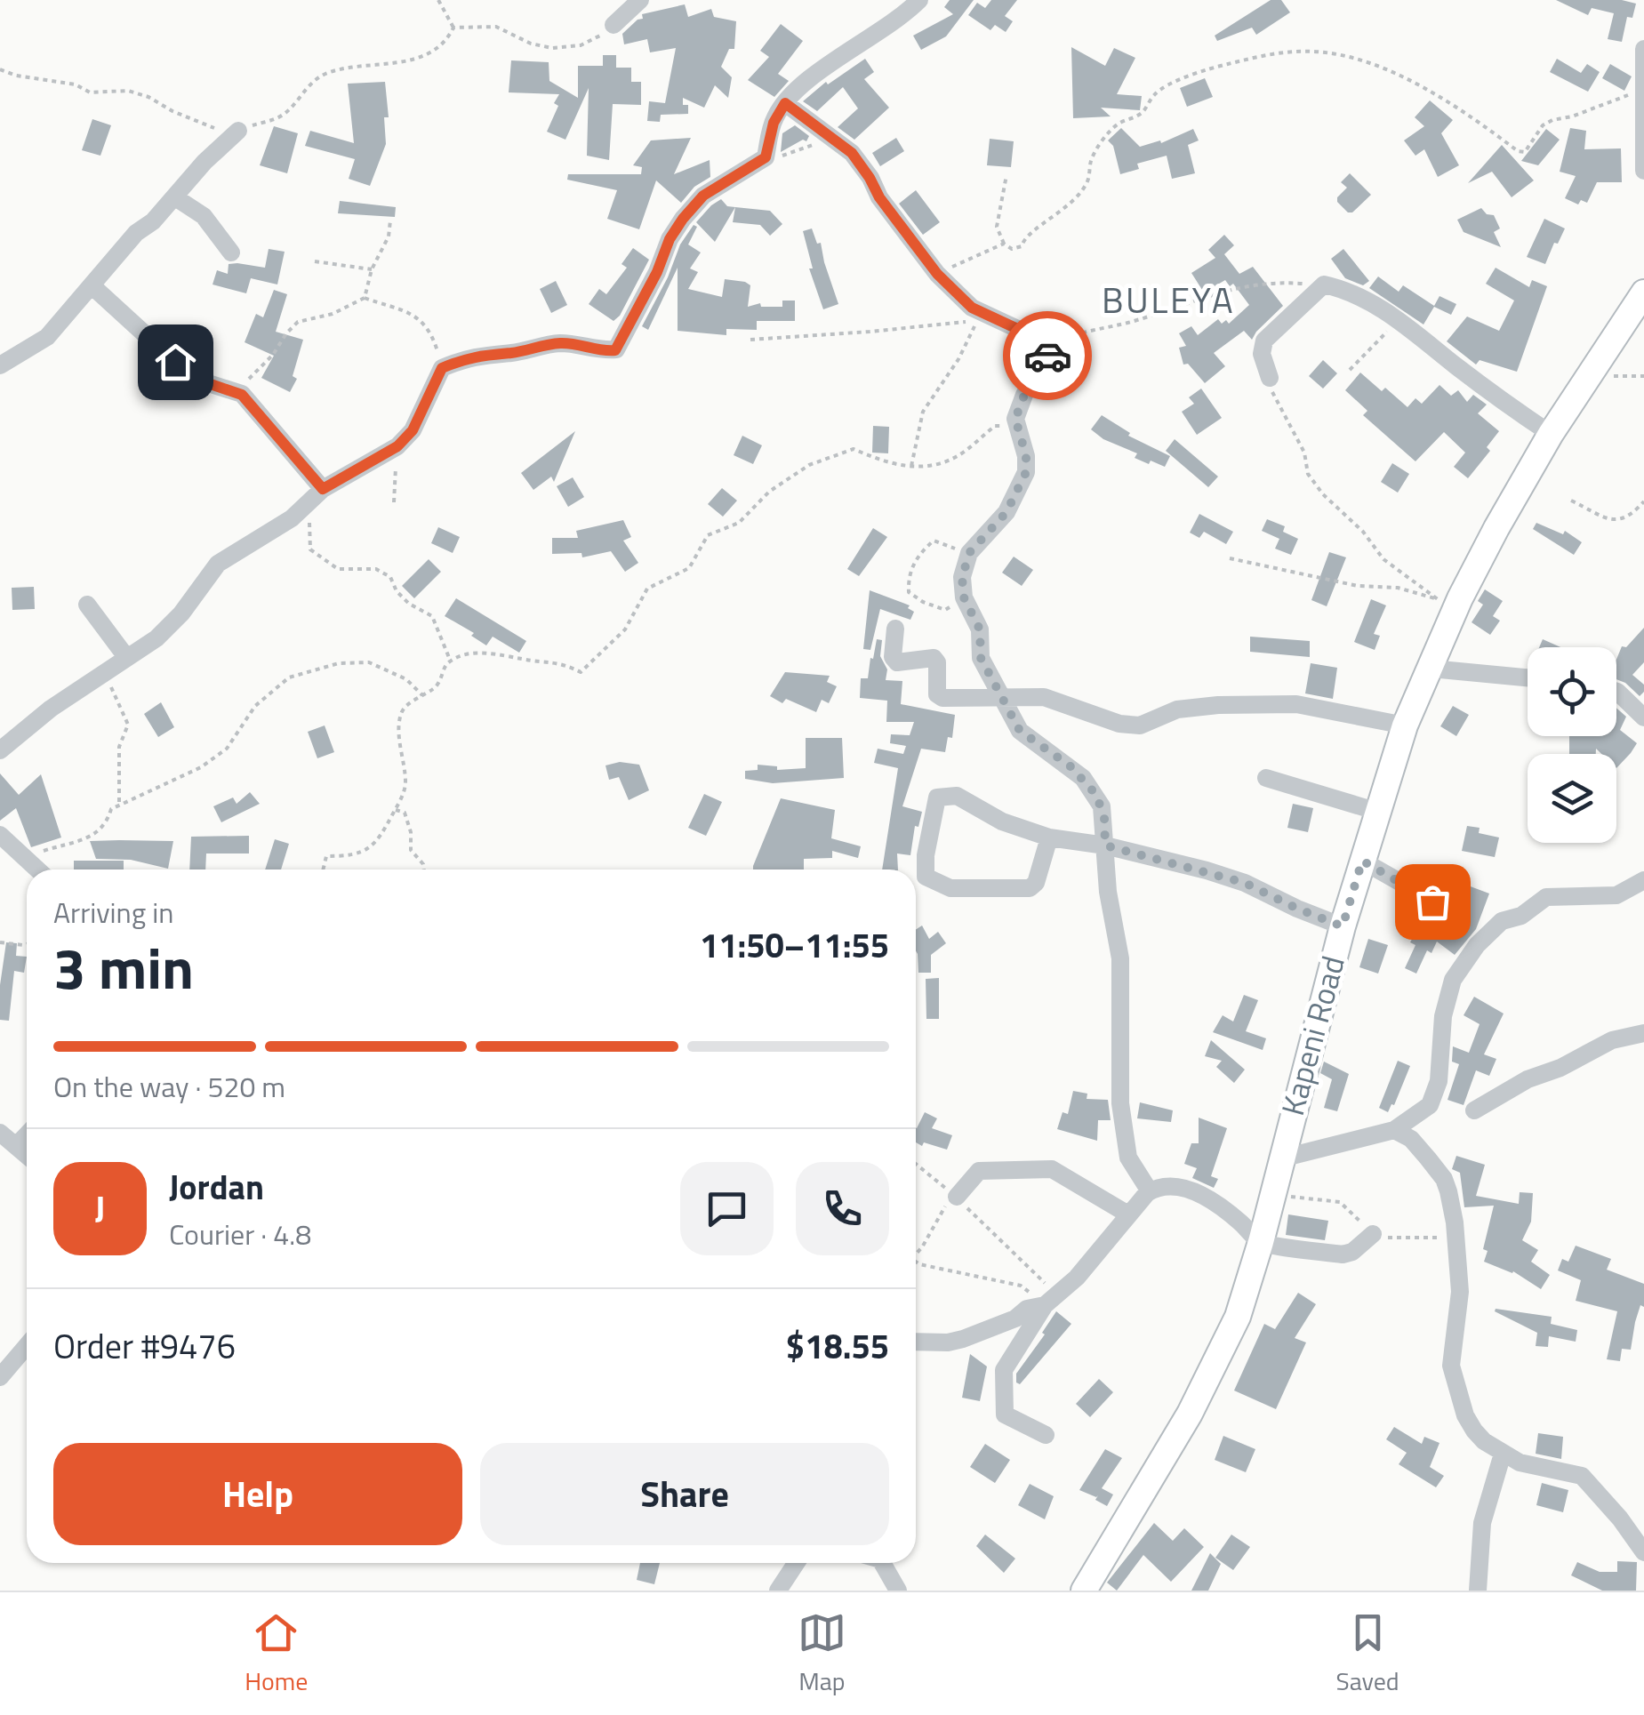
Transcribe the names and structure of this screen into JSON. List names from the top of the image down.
{
  "streets": {
    "main road": ["Kapeni Road"]
  },
  "districts": ["BULEYA"],
  "page": {
    "heading": ["3 min", "Arriving in", "11:50–11:55"],
    "panel": [
      "Jordan",
      "Courier · 4.8",
      "Order #9476",
      "$18.55"
    ],
    "bar": "On the way · 520 m",
    "round": "J",
    "buttons": ["Help", "Share"],
    "tabs": ["Home", "Map", "Saved"]
  }
}
